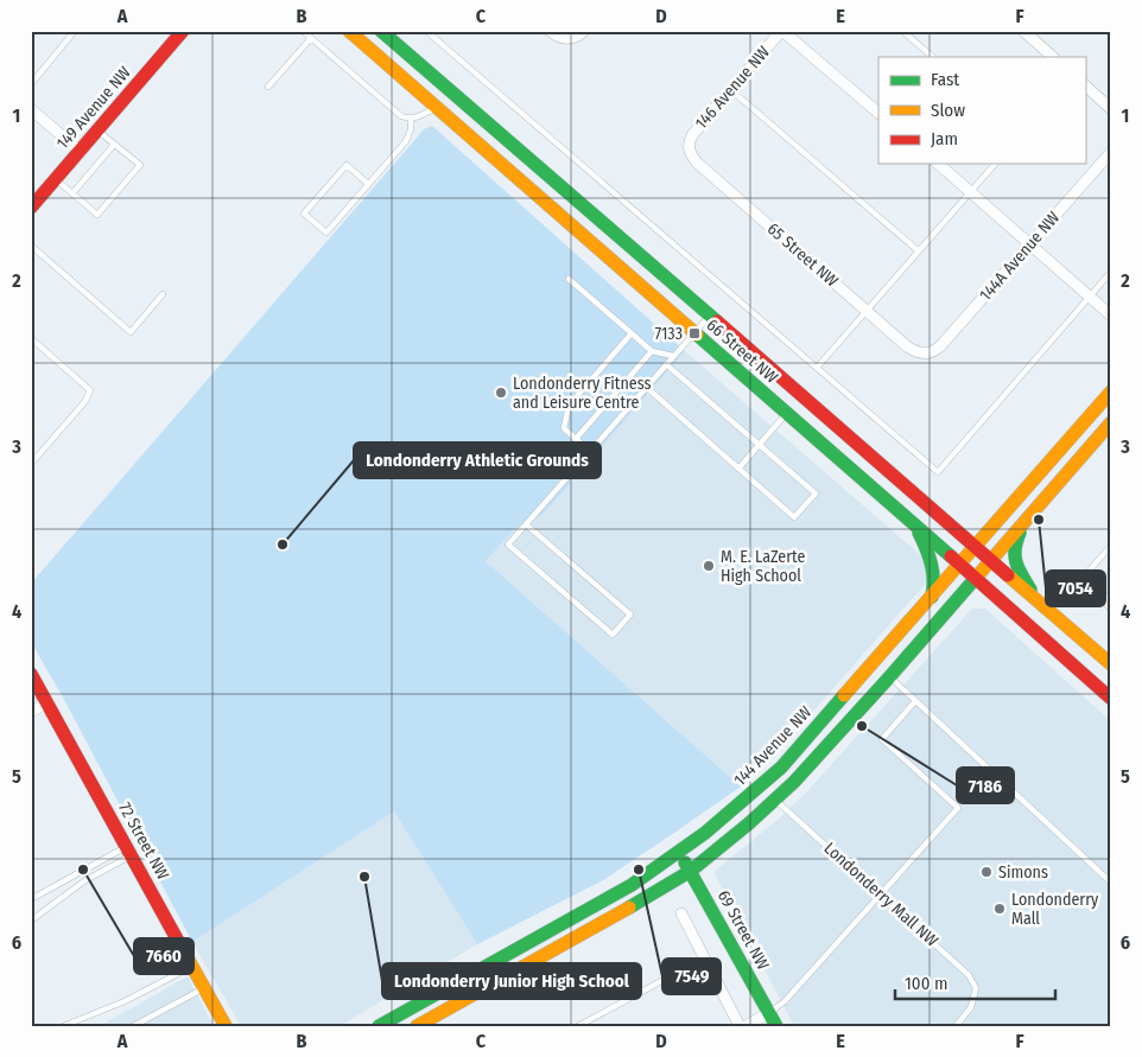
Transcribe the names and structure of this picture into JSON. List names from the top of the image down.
{
  "streets": {
    "street": [
      "146 Avenue NW",
      "149 Avenue NW",
      "65 Street NW",
      "144A Avenue NW",
      "66 Street NW",
      "144 Avenue NW",
      "72 Street NW",
      "69 Street NW"
    ],
    "lane": ["Londonderry Mall NW"]
  },
  "crossings": [
    ["146 Avenue NW", "65 Street NW"],
    ["65 Street NW", "144A Avenue NW"],
    ["66 Street NW", "144 Avenue NW"],
    ["144 Avenue NW", "69 Street NW"]
  ],
  "places": {
    "transit": ["7133"],
    "other": [
      "Londonderry Fitness and Leisure Centre",
      "7054",
      "Londonderry Athletic Grounds",
      "M. E. LaZerte High School",
      "7186",
      "7660",
      "7549",
      "Simons",
      "Londonderry Junior High School",
      "Londonderry Mall"
    ]
  },
  "legend": ["Fast", "Slow", "Jam"],
  "scale_bar": "100 m",
  "grid": {
    "columns": [
      "A",
      "B",
      "C",
      "D",
      "E",
      "F"
    ],
    "rows": [
      "1",
      "2",
      "3",
      "4",
      "5",
      "6"
    ]
  }
}
